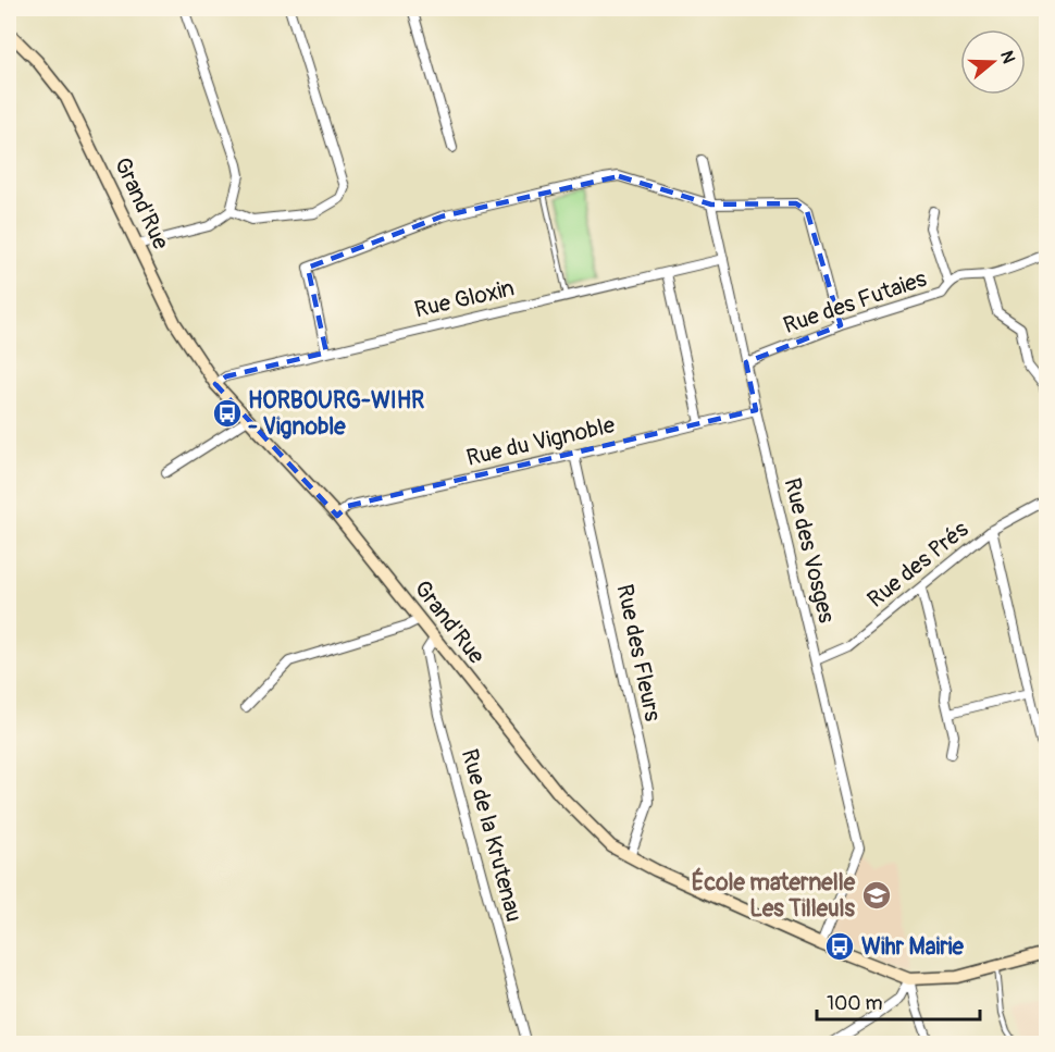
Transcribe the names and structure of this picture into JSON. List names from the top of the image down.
{
  "streets": {
    "street": [
      "Grand'Rue",
      "Rue Gloxin",
      "Rue des Futaies",
      "Rue du Vignoble",
      "Rue des Vosges",
      "Rue des Prés",
      "Rue des Fleurs",
      "Rue de la Krutenau"
    ]
  },
  "crossings": [
    ["Grand'Rue", "Rue Gloxin"],
    ["Grand'Rue", "Rue du Vignoble"],
    ["Grand'Rue", "Rue des Vosges"],
    ["Grand'Rue", "Rue des Fleurs"],
    ["Grand'Rue", "Rue de la Krutenau"],
    ["Rue Gloxin", "Rue des Vosges"],
    ["Rue des Futaies", "Rue des Vosges"],
    ["Rue du Vignoble", "Rue des Vosges"],
    ["Rue du Vignoble", "Rue des Fleurs"],
    ["Rue des Vosges", "Rue des Prés"]
  ],
  "places": {
    "bus stop": ["HORBOURG-WIHR - Vignoble", "Wihr Mairie"],
    "school or university": ["École maternelle Les Tilleuls"]
  },
  "scale_bar": "100 m",
  "north": "right"
}
